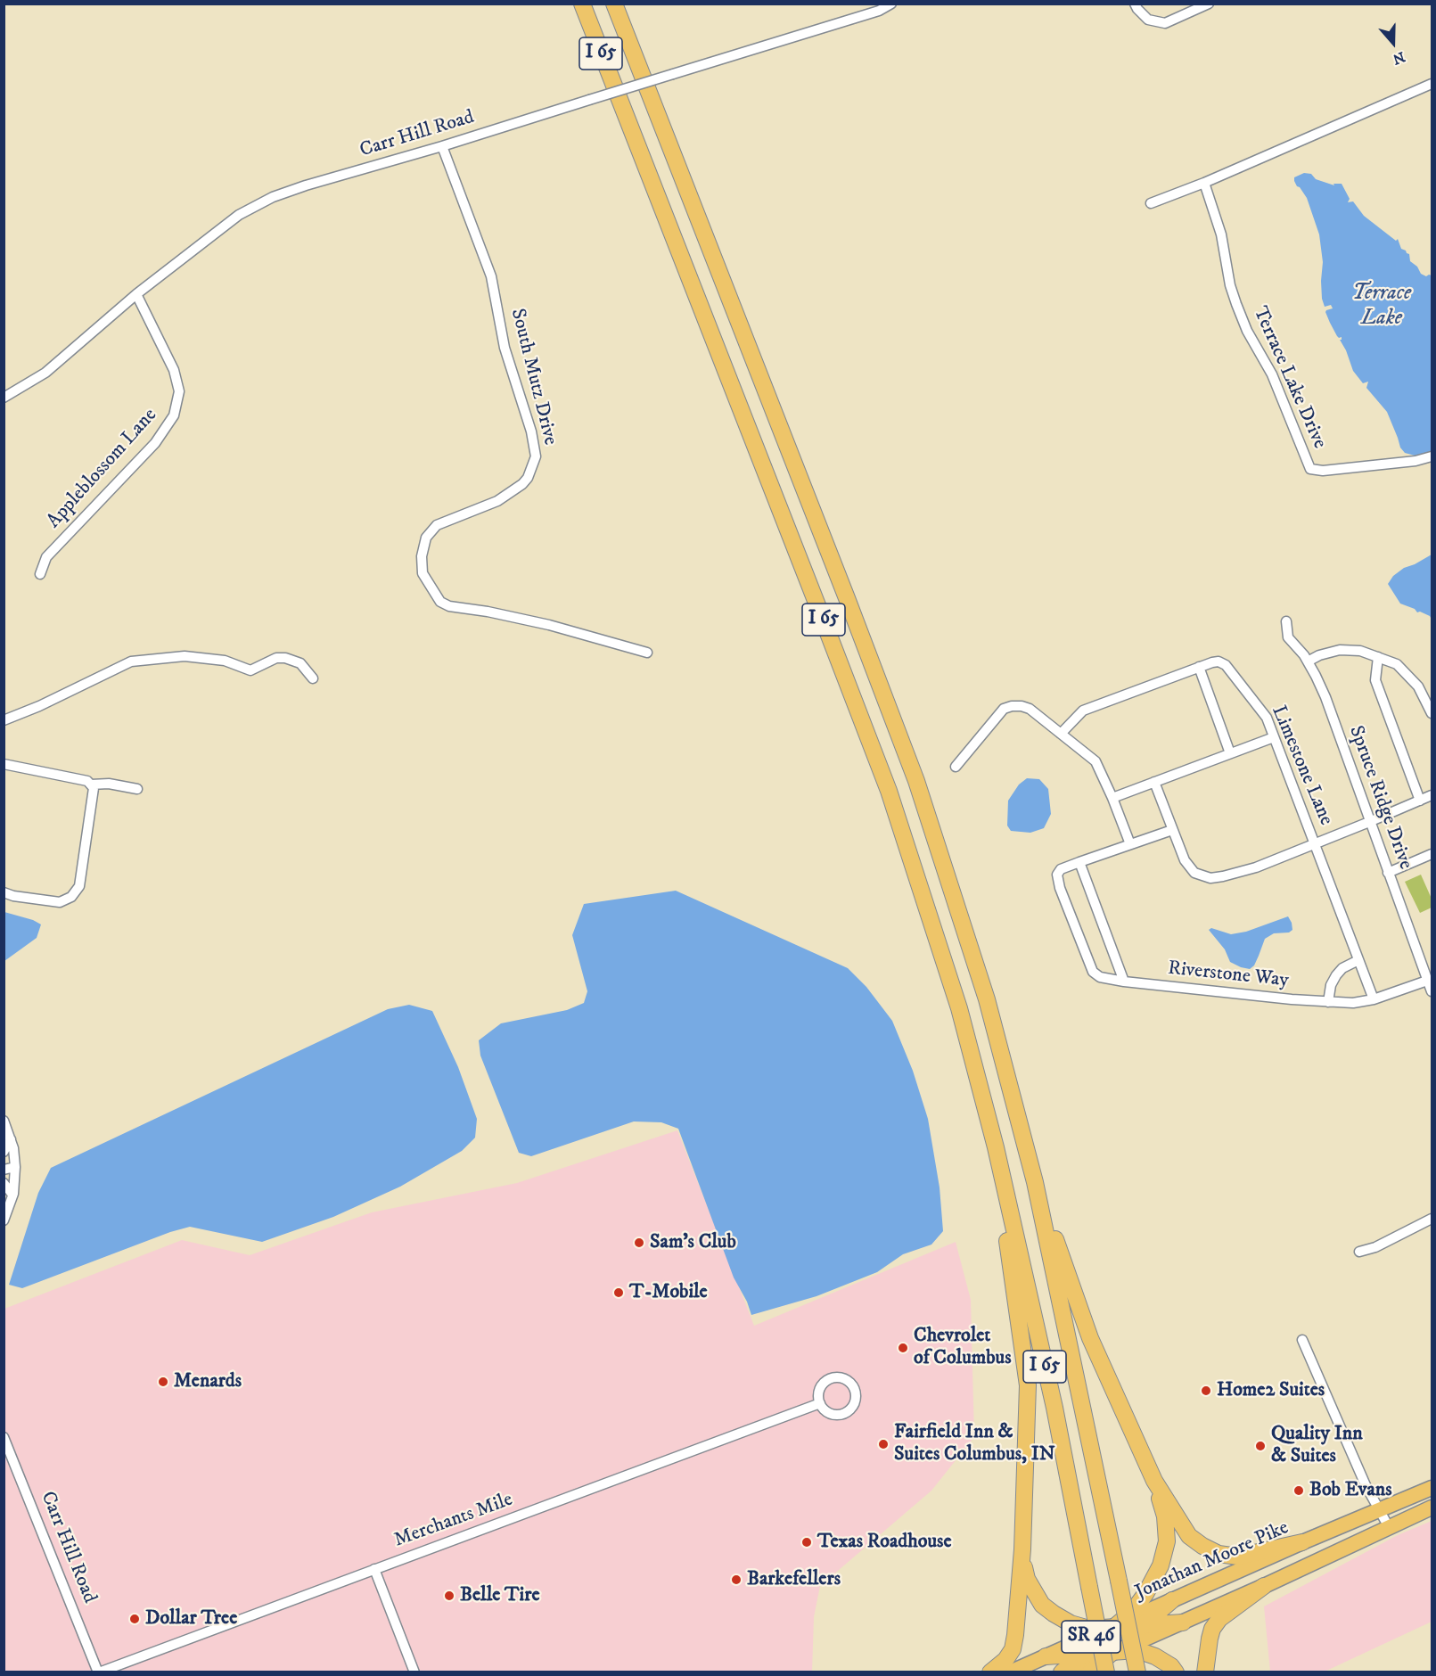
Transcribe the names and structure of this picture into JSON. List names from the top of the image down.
{
  "streets": {
    "highway": ["I 65", "Jonathan Moore Pike", "SR 46"],
    "street": [
      "Carr Hill Road",
      "South Mutz Drive",
      "Terrace Lake Drive",
      "Appleblossom Lane",
      "Limestone Lane",
      "Spruce Ridge Drive",
      "Riverstone Way",
      "Merchants Mile"
    ]
  },
  "crossings": [
    ["Carr Hill Road", "South Mutz Drive"],
    ["Carr Hill Road", "Appleblossom Lane"],
    ["Carr Hill Road", "Merchants Mile"],
    ["Limestone Lane", "Riverstone Way"],
    ["Spruce Ridge Drive", "Riverstone Way"]
  ],
  "water": ["Terrace Lake"],
  "places": [
    "Sam's Club",
    "T-Mobile",
    "Chevrolet of Columbus",
    "Menards",
    "Home2 Suites",
    "Fairfield Inn & Suites Columbus, IN",
    "Quality Inn & Suites",
    "Bob Evans",
    "Texas Roadhouse",
    "Barkefellers",
    "Belle Tire",
    "Dollar Tree"
  ],
  "north": "bottom"
}
